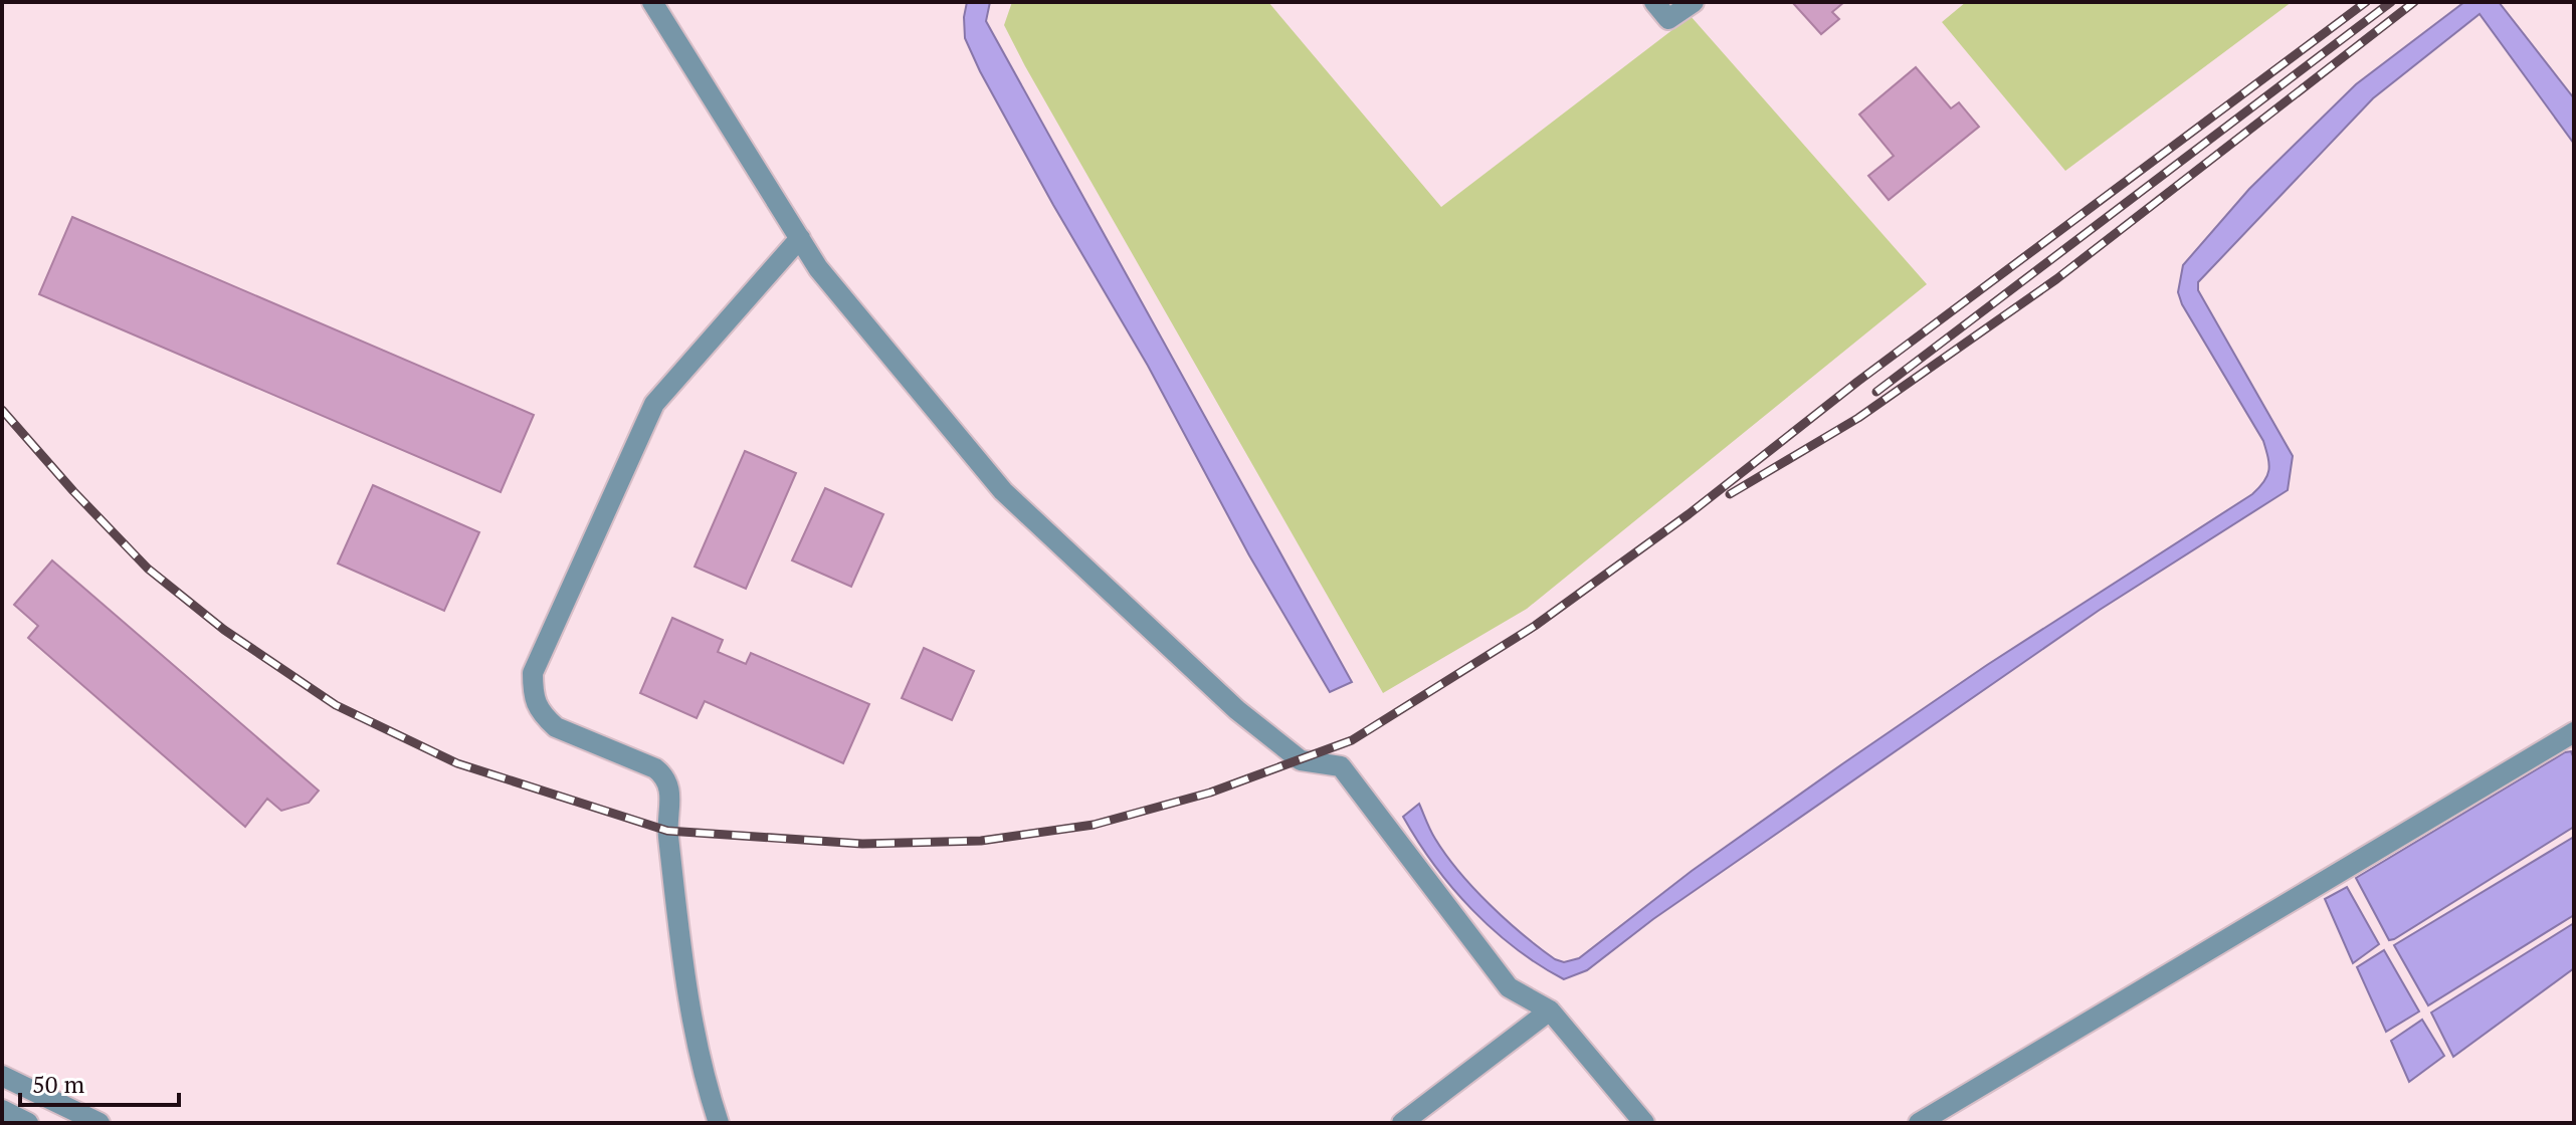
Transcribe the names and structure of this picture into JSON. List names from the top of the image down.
{
  "scale_bar": "50 m"
}
